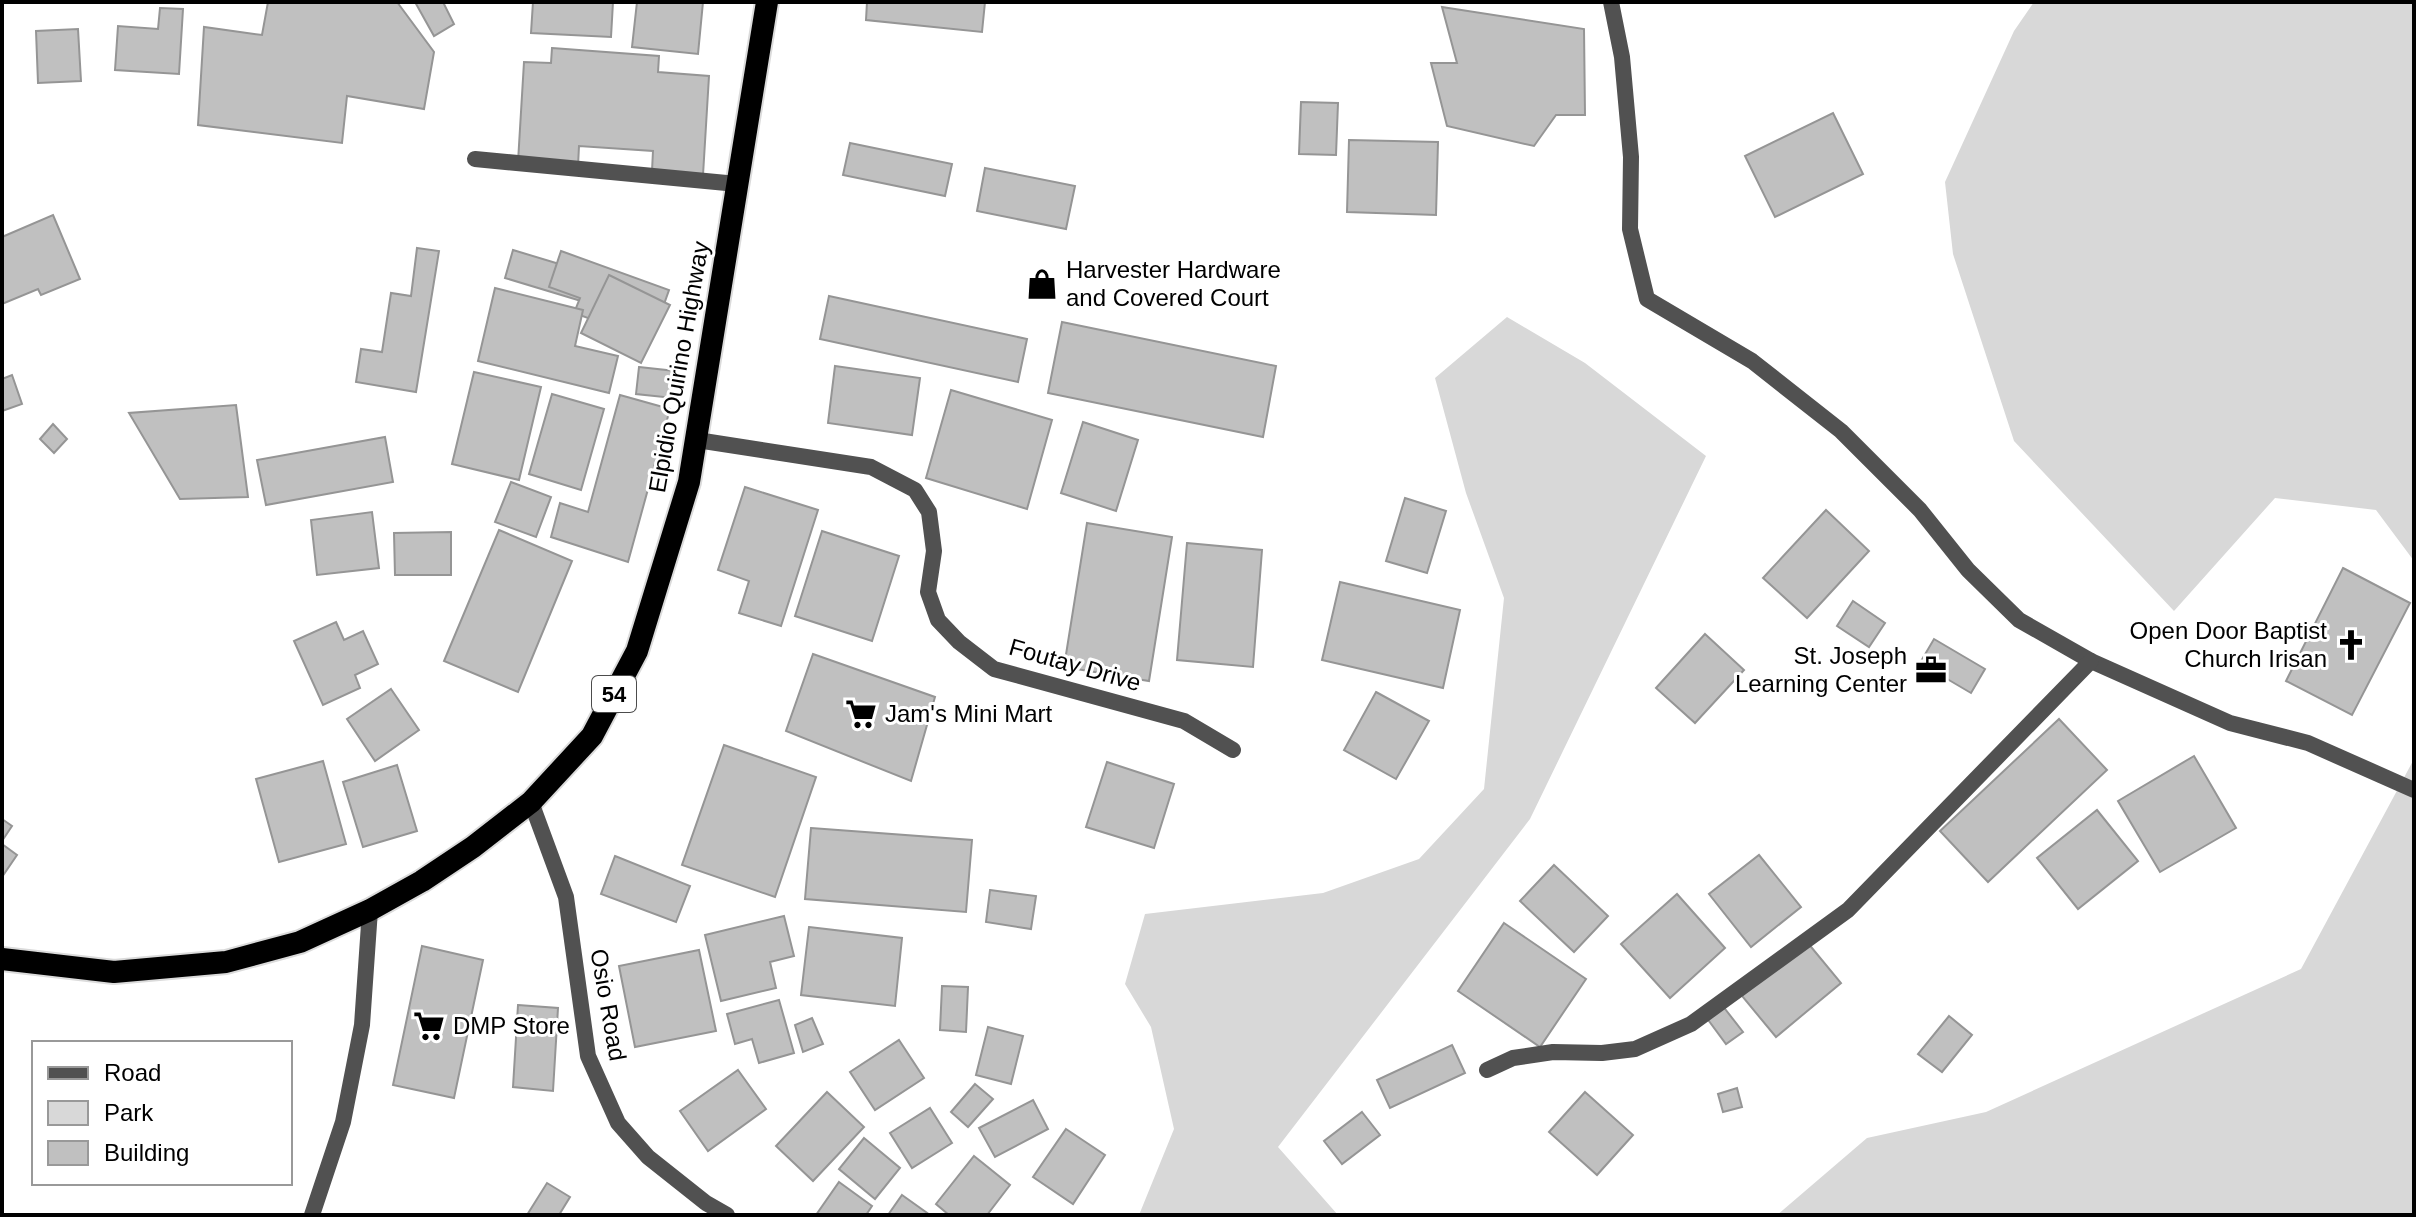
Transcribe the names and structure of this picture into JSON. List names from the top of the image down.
{
  "streets": {
    "highway": ["Elpidio Quirino Highway", "54"],
    "street": ["Foutay Drive", "Osio Road"]
  },
  "crossings": [
    ["Elpidio Quirino Highway", "Foutay Drive"],
    ["Elpidio Quirino Highway", "Osio Road"]
  ],
  "places": {
    "shop": ["Harvester Hardware and Covered Court"],
    "church": ["Open Door Baptist Church Irisan"],
    "office": ["St. Joseph Learning Center"],
    "supermarket": ["Jam's Mini Mart", "DMP Store"]
  },
  "legend": ["Road", "Park", "Building"]
}
